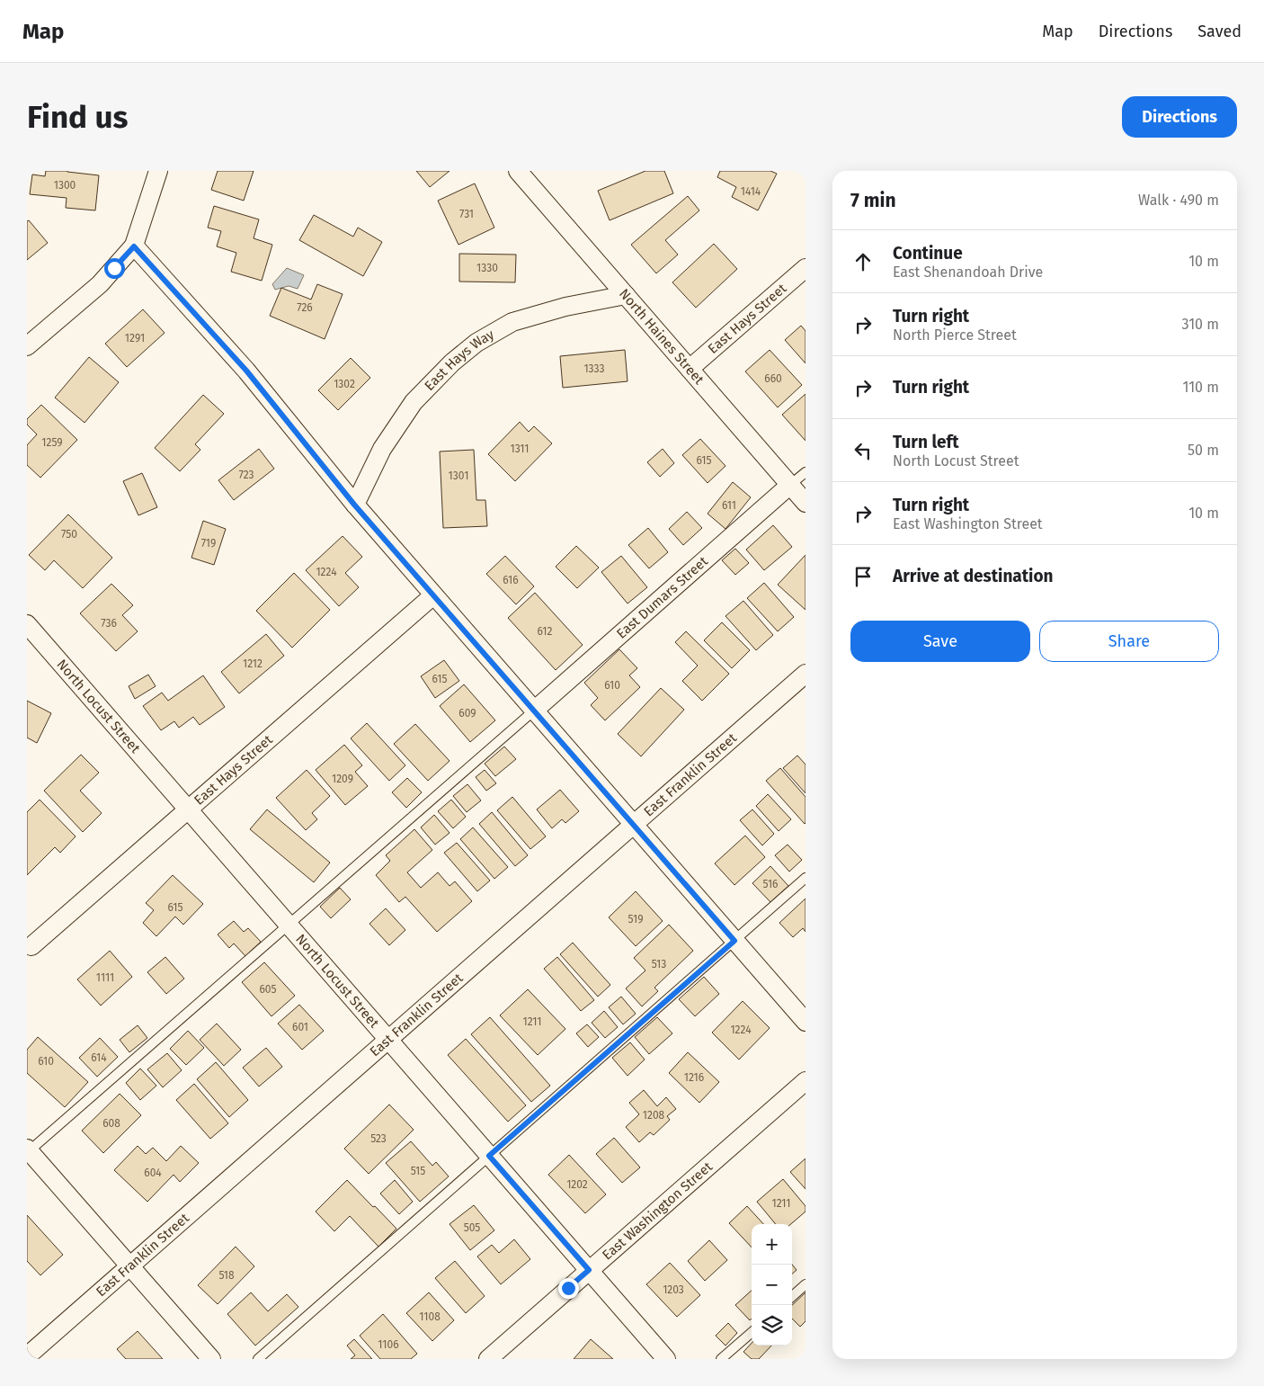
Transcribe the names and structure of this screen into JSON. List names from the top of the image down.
{
  "streets": {
    "street": [
      "East Hays Street",
      "North Haines Street",
      "East Hays Way",
      "East Dumars Street",
      "North Locust Street",
      "East Franklin Street",
      "East Washington Street"
    ]
  },
  "crossings": [
    ["East Hays Street", "North Haines Street"],
    ["East Hays Street", "North Locust Street"],
    ["North Haines Street", "East Hays Way"],
    ["North Haines Street", "East Dumars Street"],
    ["North Locust Street", "East Franklin Street"],
    ["North Locust Street", "East Washington Street"]
  ],
  "house_numbers": [
    "1300",
    "1414",
    "731",
    "1330",
    "726",
    "1291",
    "1333",
    "660",
    "1302",
    "1259",
    "1311",
    "615",
    "723",
    "1301",
    "611",
    "750",
    "719",
    "1224",
    "616",
    "736",
    "612",
    "1212",
    "615",
    "610",
    "609",
    "1209",
    "516",
    "615",
    "519",
    "513",
    "1111",
    "605",
    "1211",
    "601",
    "1224",
    "614",
    "610",
    "1216",
    "1208",
    "608",
    "523",
    "515",
    "604",
    "1202",
    "1211",
    "505",
    "518",
    "1203",
    "1108",
    "1106"
  ],
  "page": {
    "header": "Map",
    "nav": ["Map", "Directions", "Saved"],
    "buttons": [
      "Directions",
      ["Save", "Share"]
    ],
    "title": "Find us",
    "heading": ["7 min", "Walk · 490 m"],
    "list": [
      ["Continue", "East Shenandoah Drive", "10 m"],
      ["Turn right", "North Pierce Street", "310 m"],
      ["Turn right", "110 m"],
      ["Turn left", "North Locust Street", "50 m"],
      ["Turn right", "East Washington Street", "10 m"],
      "Arrive at destination"
    ],
    "map_buttons": ["+", "−"]
  }
}
